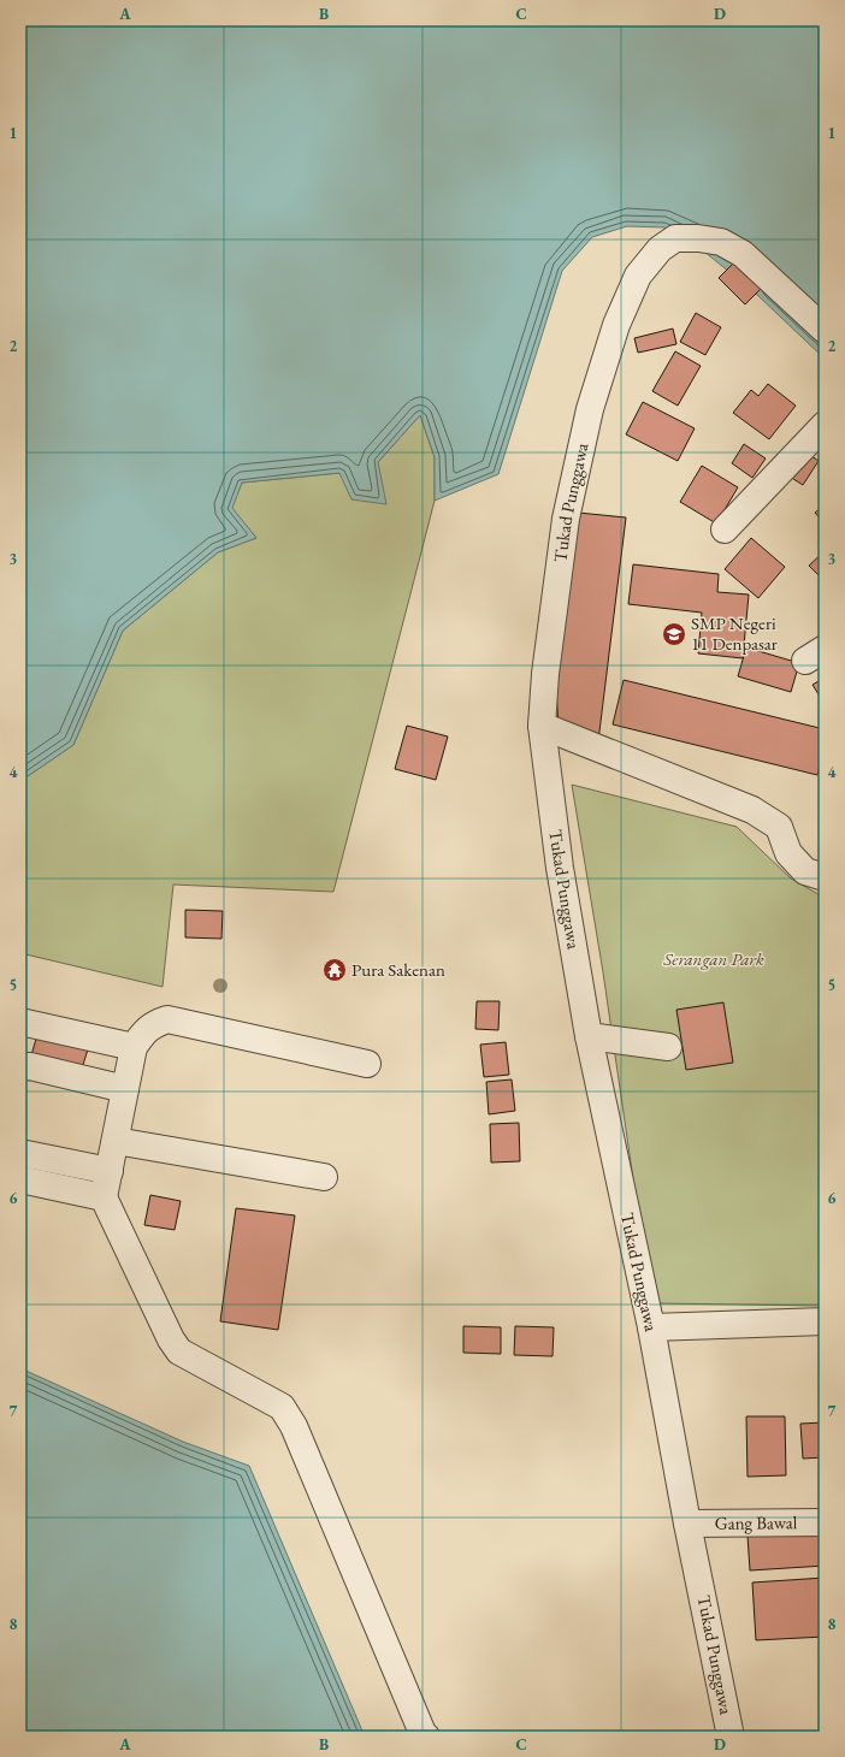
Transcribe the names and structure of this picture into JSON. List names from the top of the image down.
{
  "streets": {
    "street": ["Tukad Punggawa", "Gang Bawal"]
  },
  "crossings": [
    ["Tukad Punggawa", "Gang Bawal"]
  ],
  "parks": ["Serangan Park"],
  "places": {
    "school or university": ["SMP Negeri 11 Denpasar"],
    "temple": ["Pura Sakenan"]
  },
  "grid": {
    "columns": [
      "A",
      "B",
      "C",
      "D"
    ],
    "rows": [
      "1",
      "2",
      "3",
      "4",
      "5",
      "6",
      "7",
      "8"
    ]
  }
}
